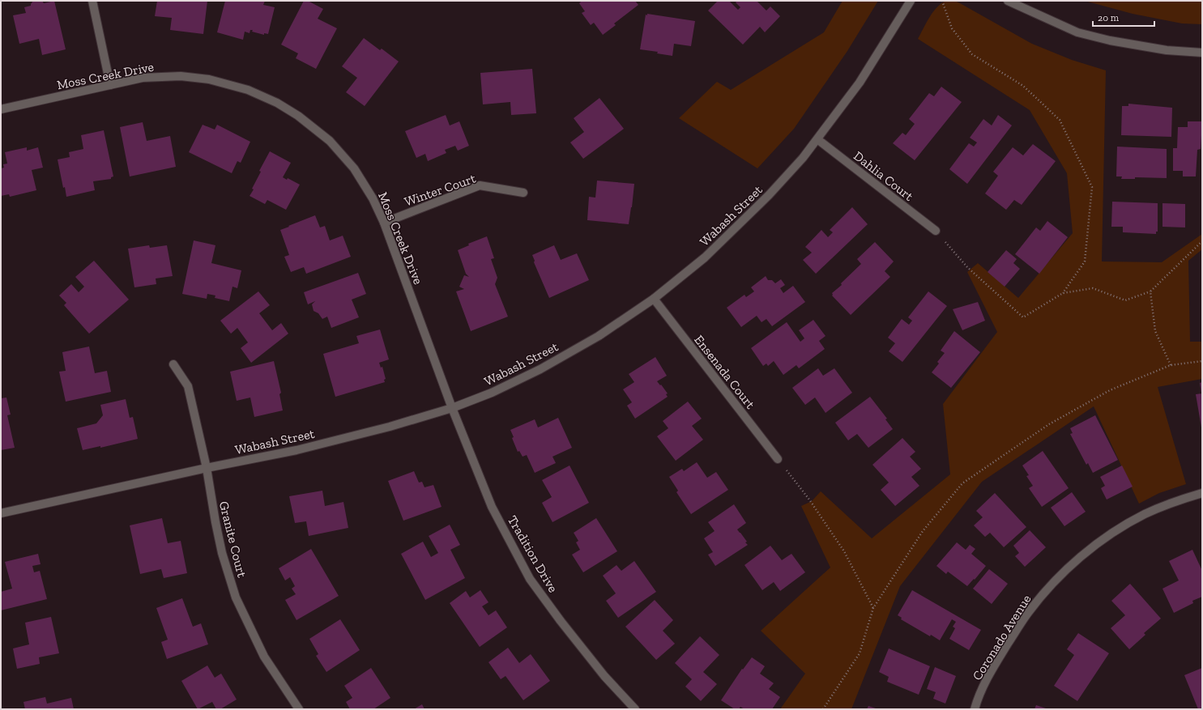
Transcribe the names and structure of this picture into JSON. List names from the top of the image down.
{
  "streets": {
    "street": [
      "Moss Creek Drive",
      "Dahlia Court",
      "Winter Court",
      "Wabash Street",
      "Ensenada Court",
      "Granite Court",
      "Tradition Drive",
      "Coronado Avenue"
    ]
  },
  "crossings": [
    ["Moss Creek Drive", "Winter Court"],
    ["Moss Creek Drive", "Wabash Street"],
    ["Moss Creek Drive", "Tradition Drive"],
    ["Dahlia Court", "Wabash Street"],
    ["Wabash Street", "Ensenada Court"],
    ["Wabash Street", "Granite Court"],
    ["Wabash Street", "Tradition Drive"]
  ],
  "scale_bar": "20 m"
}
